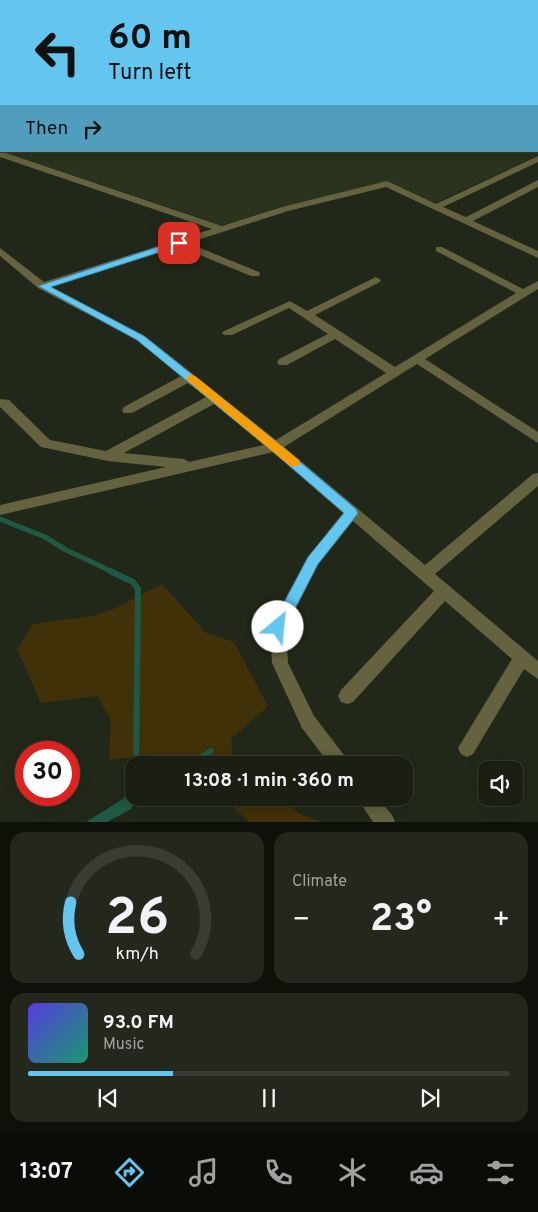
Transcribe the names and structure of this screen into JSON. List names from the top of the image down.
{
  "page": {
    "turn": ["60 m", "Turn left"],
    "then": "Then",
    "limit": "30",
    "trip": "13:08 · 1 min · 360 m",
    "tile": "Climate",
    "heat": ["−", "23°", "+"],
    "song": ["93.0 FM", "Music"],
    "tabs": "13:07",
    "gauge": ["26", "km/h"]
  }
}
